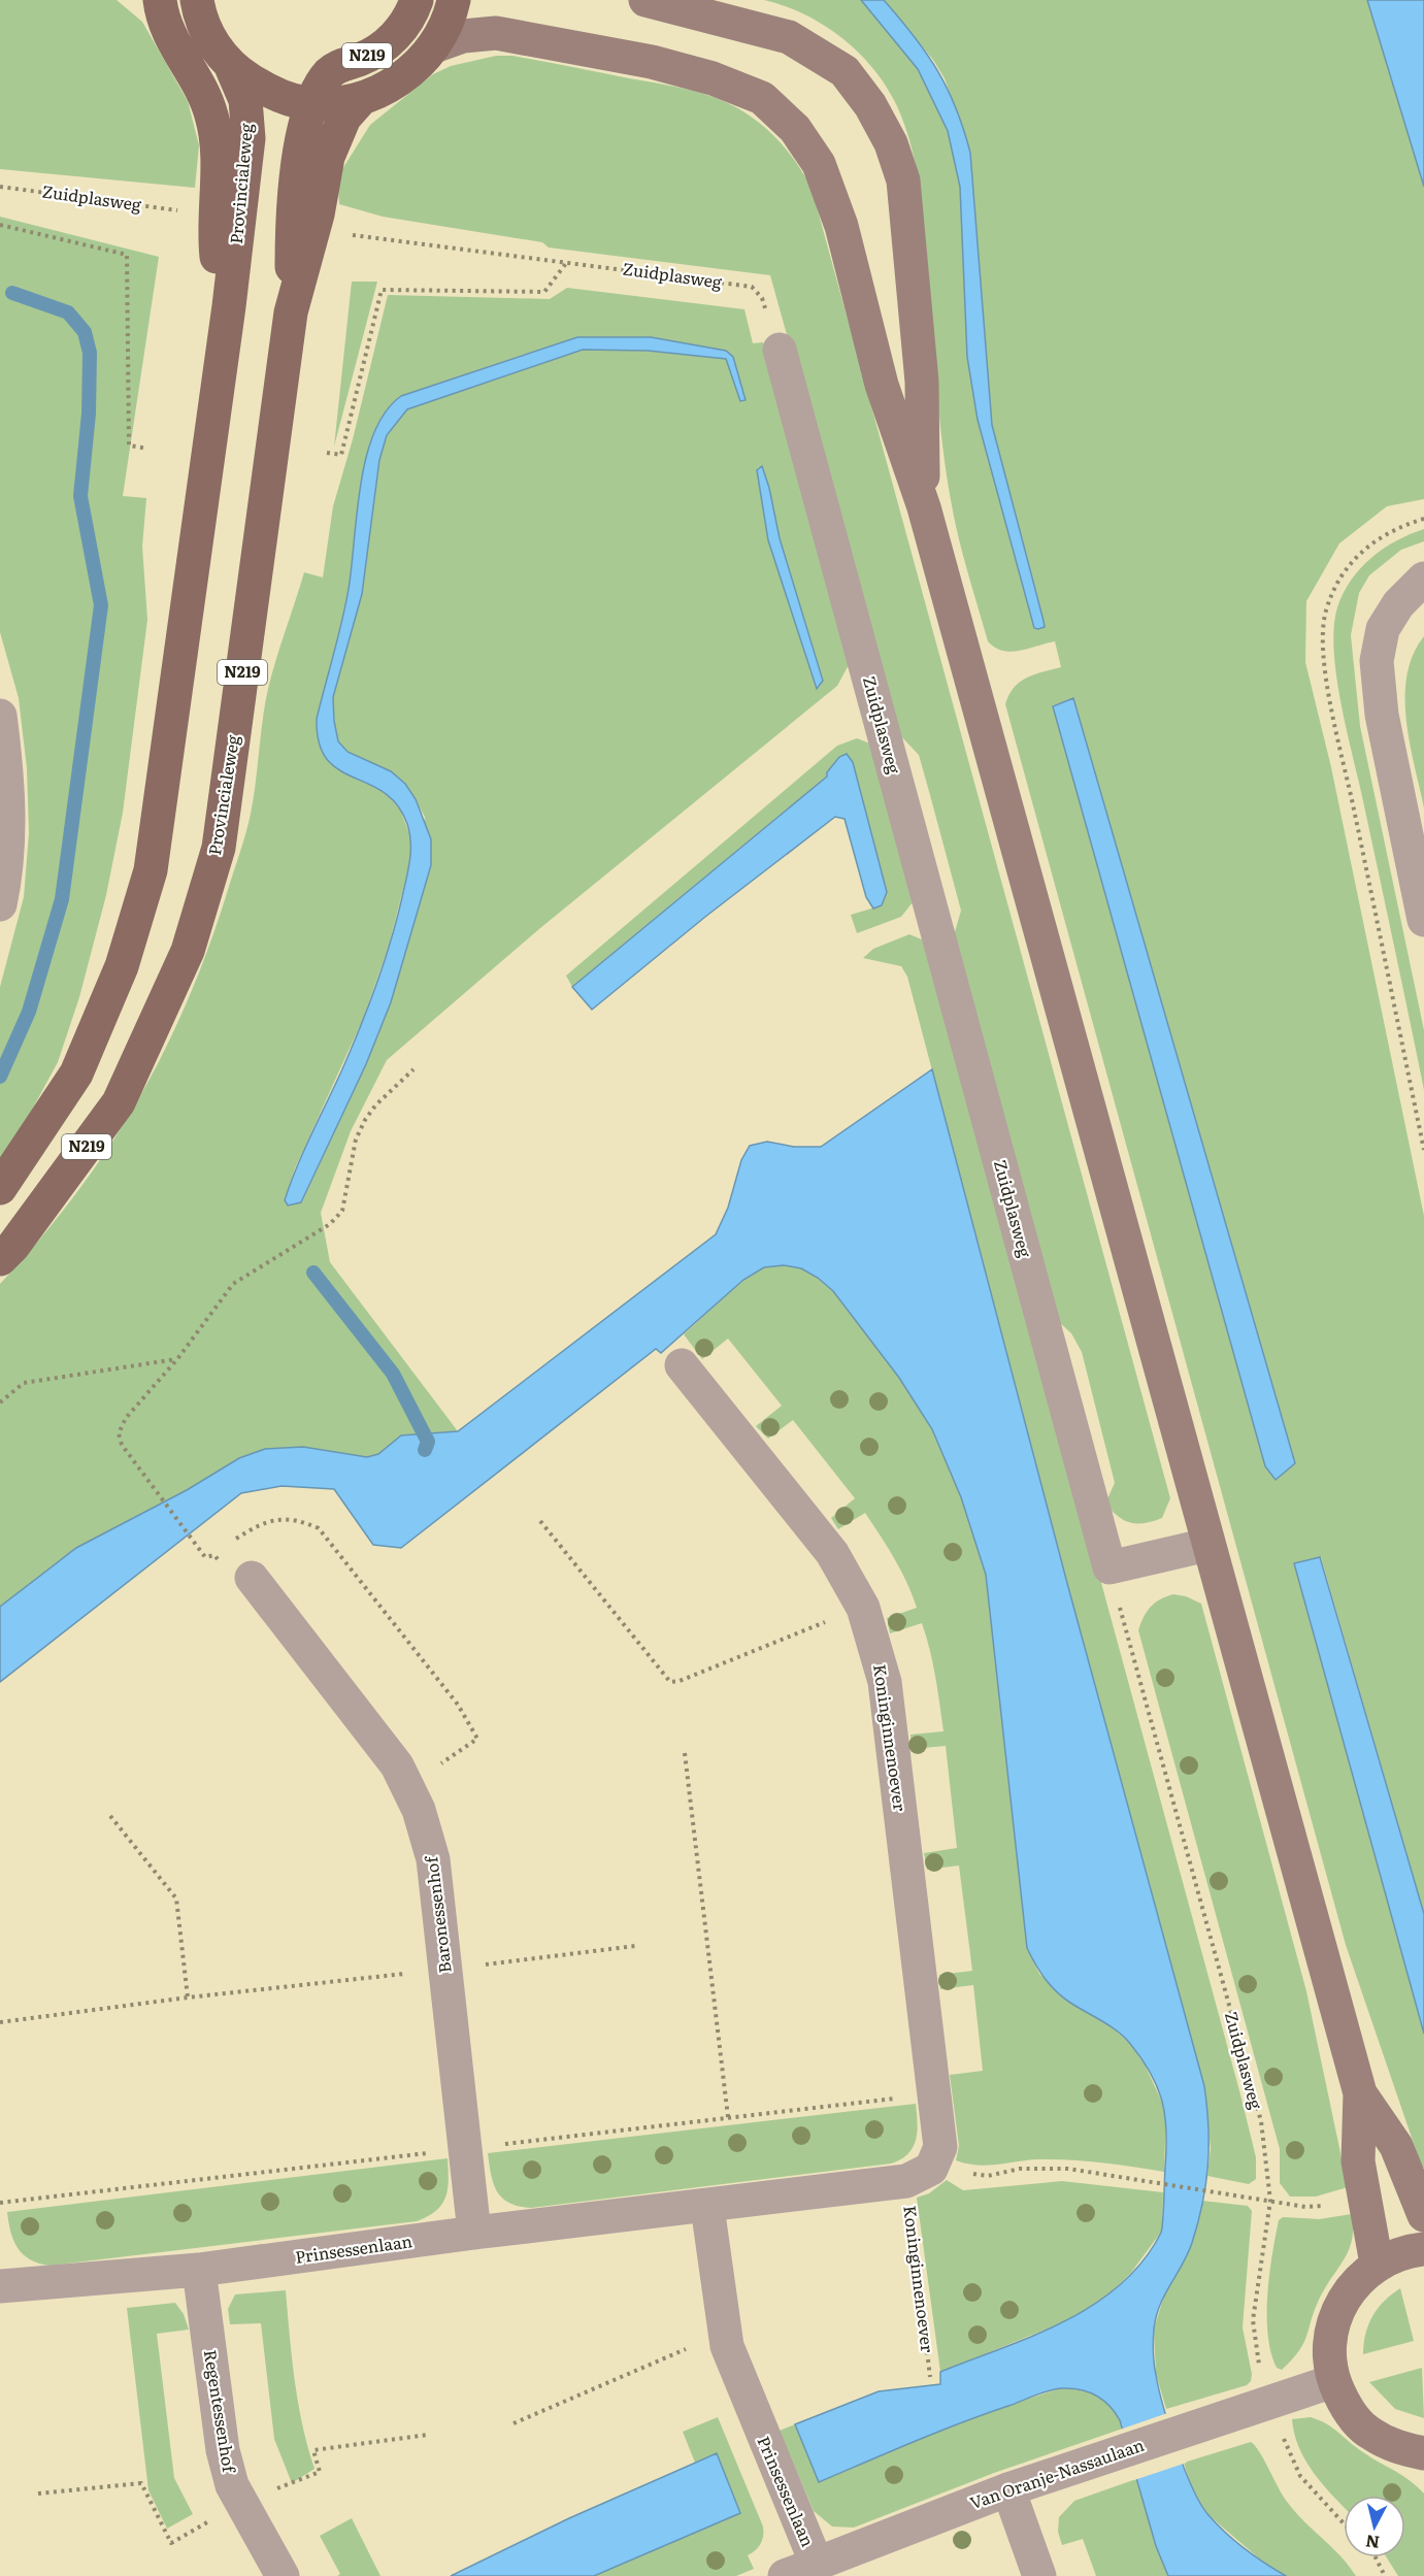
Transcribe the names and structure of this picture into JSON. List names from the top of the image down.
{
  "streets": {
    "main road": ["N219", "Provincialeweg"],
    "street": [
      "Zuidplasweg",
      "Koninginnenoever",
      "Baronessenhof",
      "Prinsessenlaan",
      "Regentessenhof",
      "Van Oranje-Nassaulaan"
    ]
  },
  "crossings": [
    ["N219", "Provincialeweg"],
    ["Zuidplasweg", "Van Oranje-Nassaulaan"],
    ["Koninginnenoever", "Prinsessenlaan"],
    ["Baronessenhof", "Prinsessenlaan"],
    ["Prinsessenlaan", "Regentessenhof"],
    ["Prinsessenlaan", "Van Oranje-Nassaulaan"]
  ],
  "north": "bottom"
}
